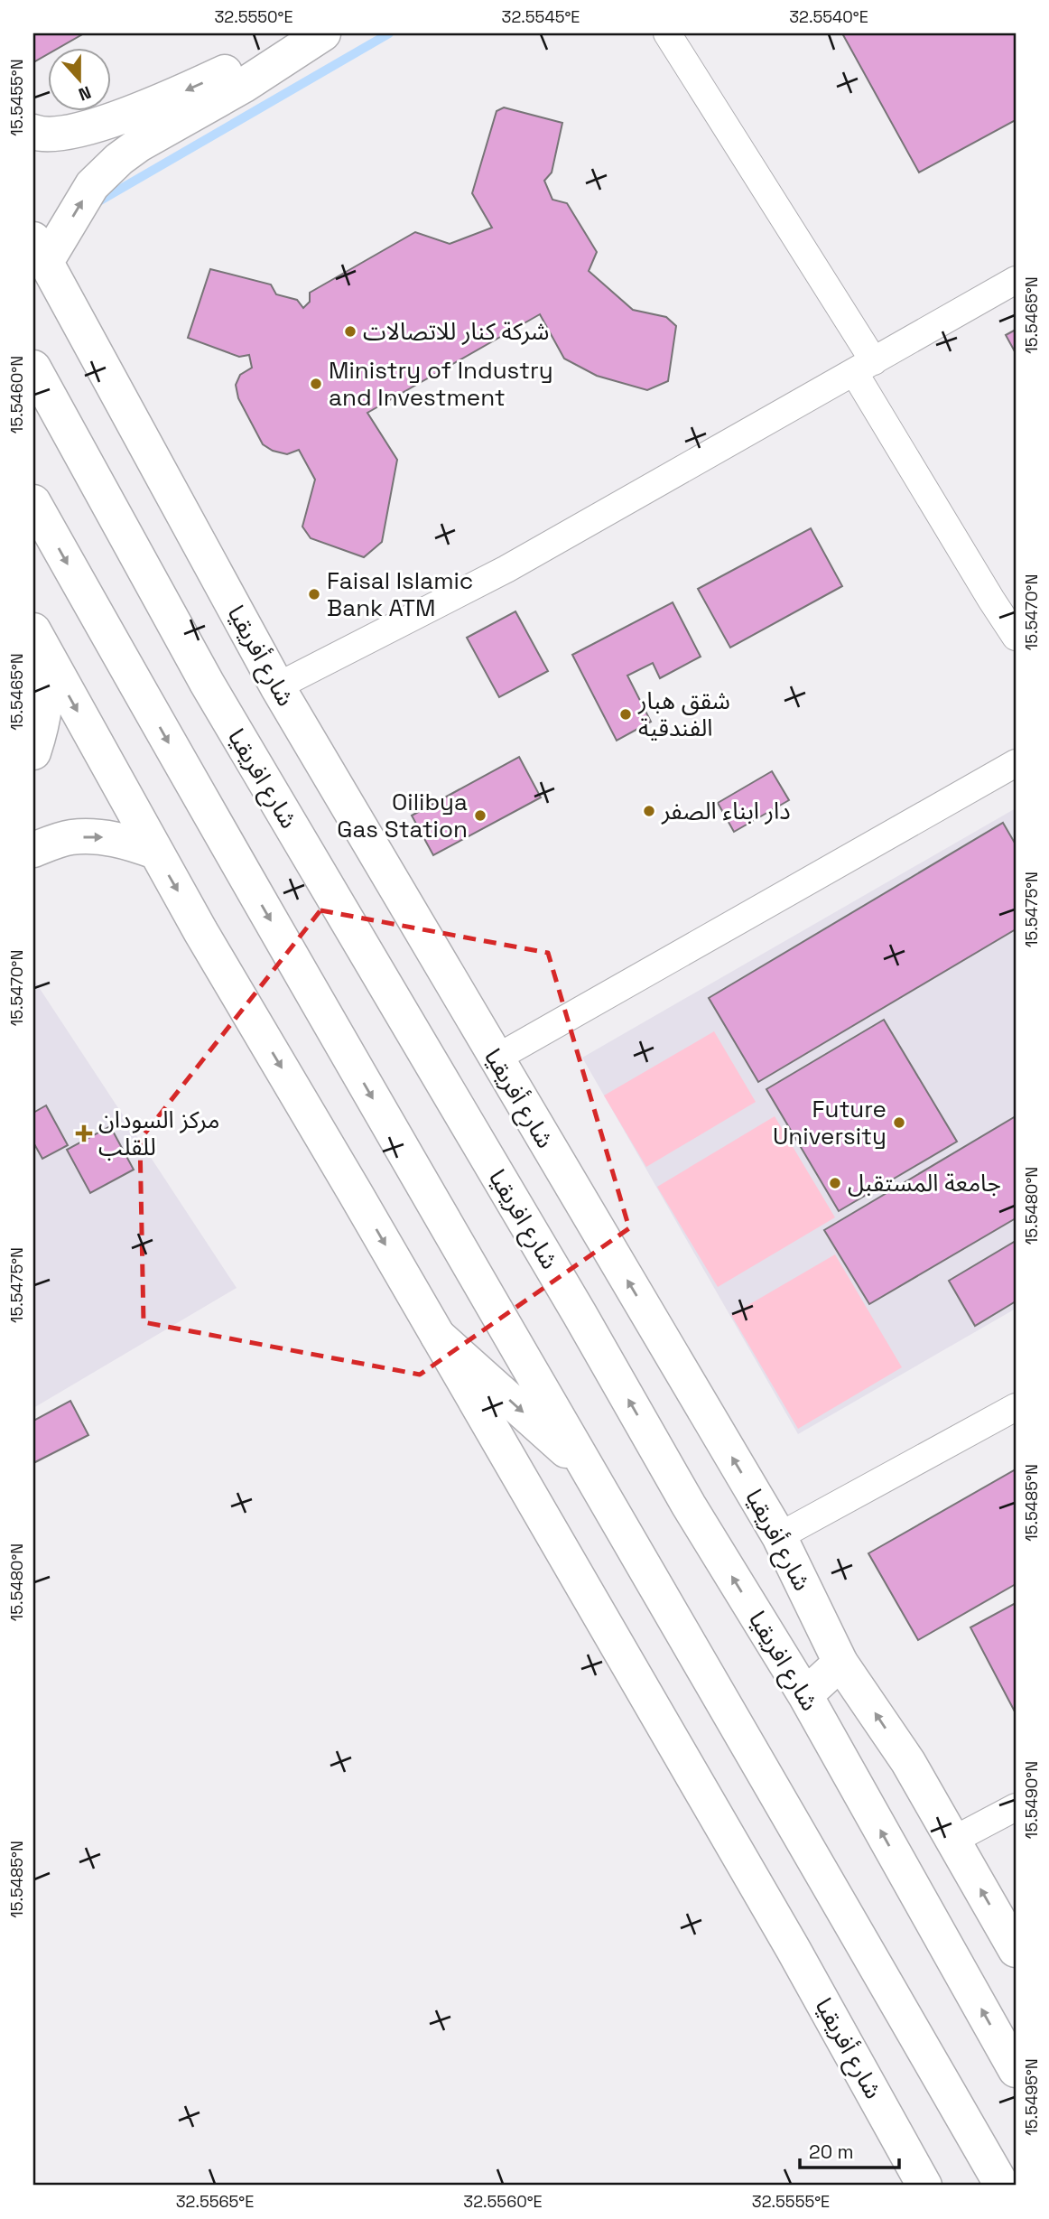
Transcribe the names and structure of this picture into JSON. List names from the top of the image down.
{
  "streets": {
    "main road": ["شارع أفريقيا", "شارع افريقيا"]
  },
  "places": {
    "other": [
      "شركة كنار للاتصالات",
      "Ministry of Industry and Investment",
      "Faisal Islamic Bank ATM",
      "شقق هبار الفندقية",
      "دار ابناء الصفر",
      "Oilibya Gas Station",
      "Future University",
      "جامعة المستقبل"
    ],
    "health": ["مركز السودان للقلب"]
  },
  "scale_bar": "20 m",
  "north": "bottom",
  "coordinates": [
    "32.5550°E",
    "32.5545°E",
    "32.5540°E",
    "15.5455°N",
    "15.5465°N",
    "15.5460°N",
    "15.5470°N",
    "15.5475°N",
    "15.5480°N",
    "15.5485°N",
    "15.5490°N",
    "15.5495°N",
    "32.5565°E",
    "32.5560°E",
    "32.5555°E"
  ]
}
